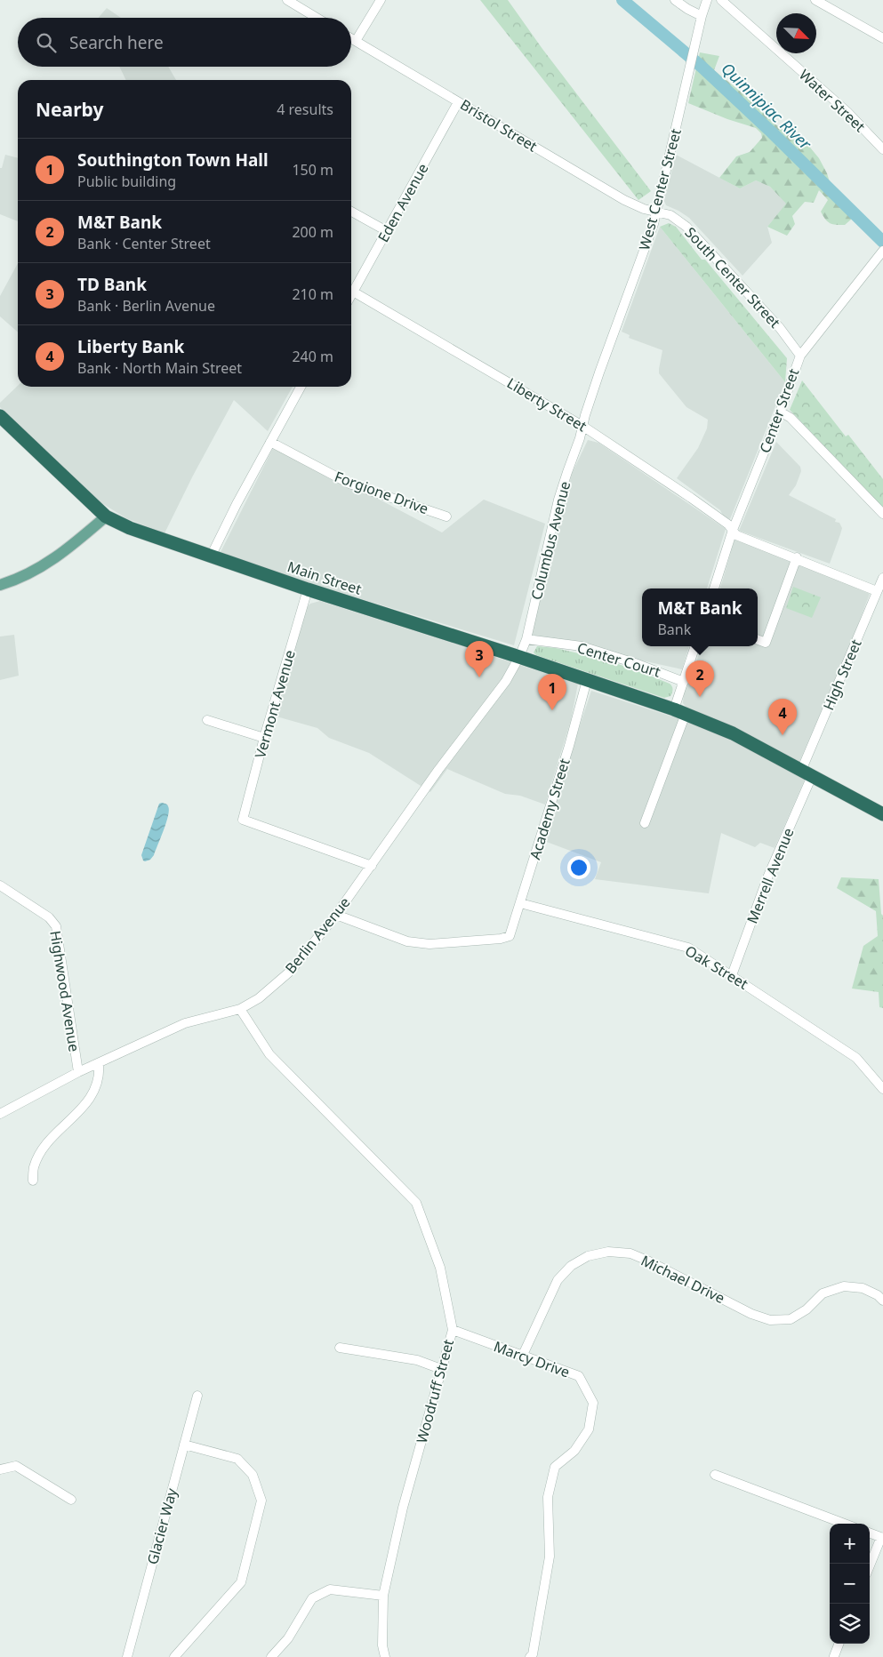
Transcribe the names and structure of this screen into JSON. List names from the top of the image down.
{
  "streets": {
    "highway": ["Main Street"],
    "street": [
      "Water Street",
      "Bristol Street",
      "West Center Street",
      "Eden Avenue",
      "South Center Street",
      "Liberty Street",
      "Center Street",
      "Forgione Drive",
      "Columbus Avenue",
      "Center Court",
      "High Street",
      "Vermont Avenue",
      "Academy Street",
      "Merrell Avenue",
      "Berlin Avenue",
      "Oak Street",
      "Highwood Avenue",
      "Michael Drive",
      "Marcy Drive",
      "Woodruff Street",
      "Glacier Way"
    ]
  },
  "crossings": [
    ["Bristol Street", "West Center Street"],
    ["Bristol Street", "Eden Avenue"],
    ["Bristol Street", "South Center Street"],
    ["West Center Street", "South Center Street"],
    ["West Center Street", "Liberty Street"],
    ["West Center Street", "Columbus Avenue"],
    ["Eden Avenue", "Liberty Street"],
    ["South Center Street", "Center Street"],
    ["Liberty Street", "Center Street"],
    ["Liberty Street", "Columbus Avenue"],
    ["Liberty Street", "High Street"],
    ["Columbus Avenue", "Main Street"],
    ["Columbus Avenue", "Center Court"],
    ["Columbus Avenue", "Berlin Avenue"],
    ["Main Street", "High Street"],
    ["Main Street", "Vermont Avenue"],
    ["Main Street", "Academy Street"],
    ["Main Street", "Merrell Avenue"],
    ["Main Street", "Berlin Avenue"],
    ["High Street", "Merrell Avenue"],
    ["Vermont Avenue", "Berlin Avenue"],
    ["Academy Street", "Berlin Avenue"],
    ["Academy Street", "Oak Street"],
    ["Merrell Avenue", "Oak Street"],
    ["Berlin Avenue", "Highwood Avenue"],
    ["Berlin Avenue", "Woodruff Street"],
    ["Michael Drive", "Marcy Drive"],
    ["Marcy Drive", "Woodruff Street"]
  ],
  "water": ["Quinnipiac River"],
  "north": "bottom right",
  "page": {
    "search": "Search here",
    "heading": ["Nearby", "4 results"],
    "list": [
      {
        "mark": "1",
        "name": "Southington Town Hall",
        "note": "Public building",
        "value": "150 m"
      },
      {
        "mark": "2",
        "name": "M&T Bank",
        "note": "Bank · Center Street",
        "value": "200 m"
      },
      {
        "mark": "3",
        "name": "TD Bank",
        "note": "Bank · Berlin Avenue",
        "value": "210 m"
      },
      {
        "mark": "4",
        "name": "Liberty Bank",
        "note": "Bank · North Main Street",
        "value": "240 m"
      }
    ],
    "popup": ["M&T Bank", "Bank"],
    "pins": [
      "3",
      "2",
      "1",
      "4"
    ],
    "map_buttons": ["+", "−"]
  }
}
